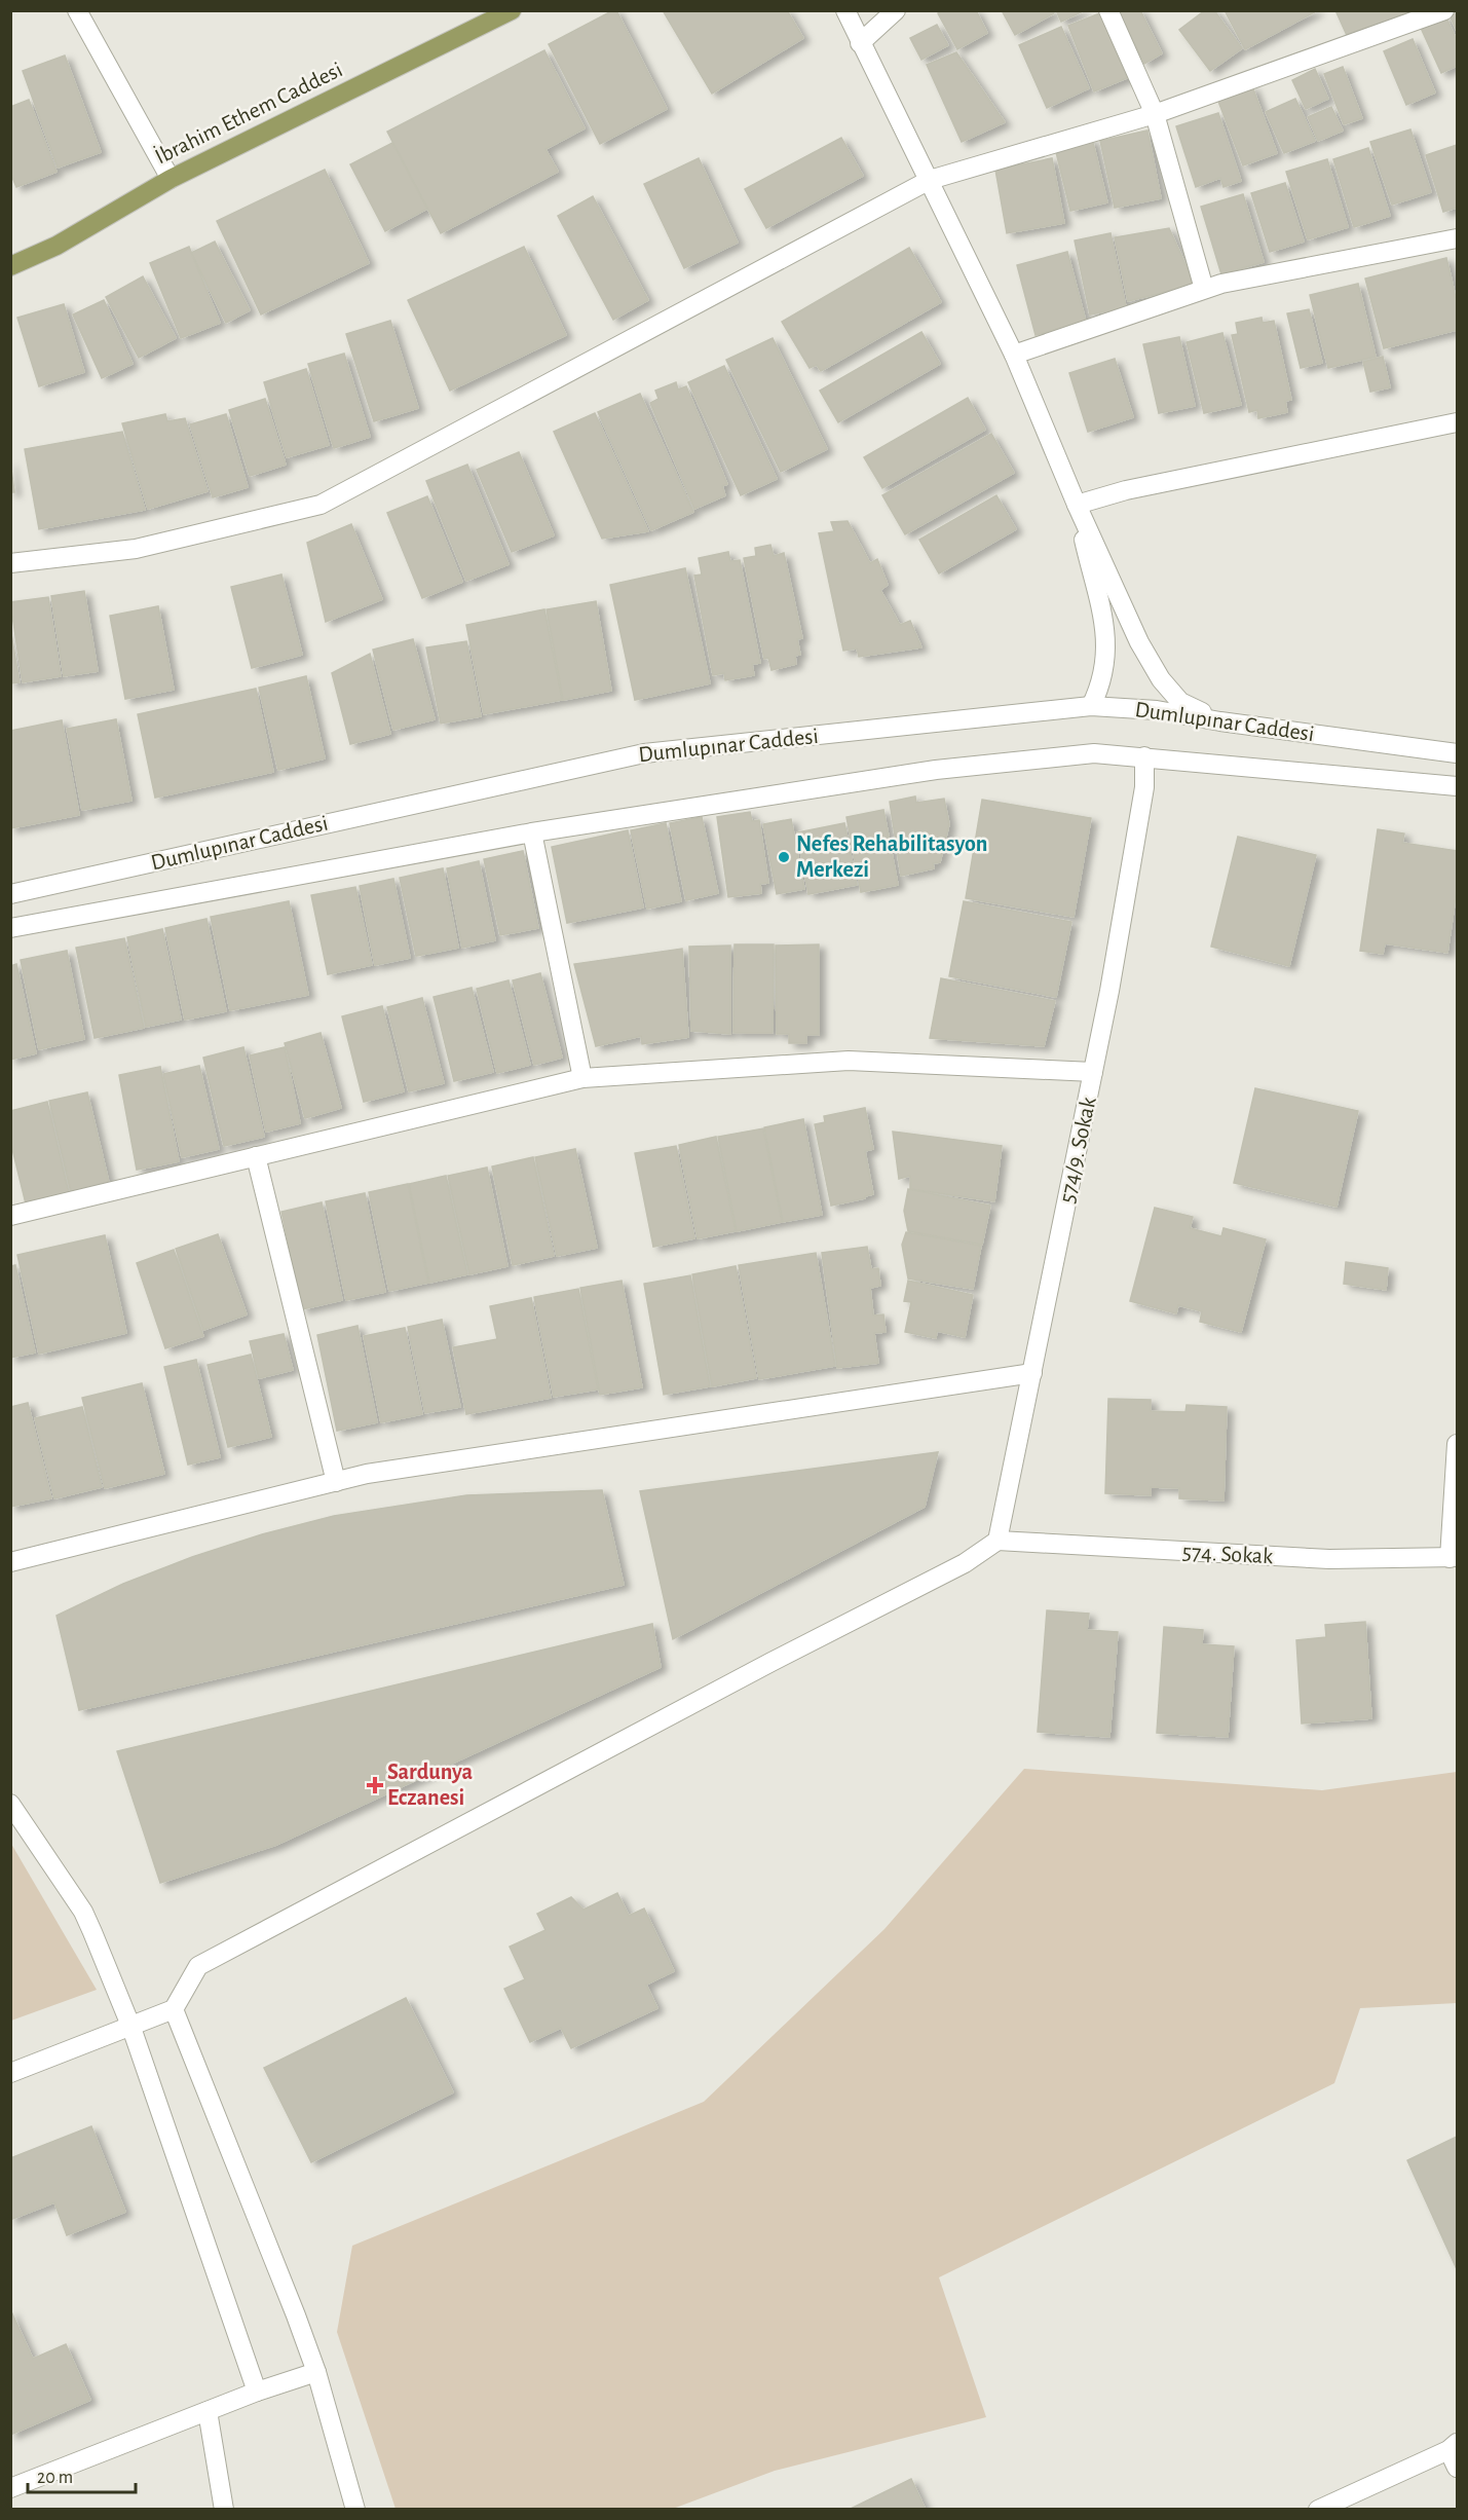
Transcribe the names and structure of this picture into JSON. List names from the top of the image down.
{
  "streets": {
    "main road": ["İbrahim Ethem Caddesi"],
    "street": ["Dumlupınar Caddesi", "574/9. Sokak", "574. Sokak"]
  },
  "crossings": [
    ["Dumlupınar Caddesi", "574/9. Sokak"],
    ["574/9. Sokak", "574. Sokak"]
  ],
  "places": {
    "other": ["Nefes Rehabilitasyon Merkezi"],
    "health": ["Sardunya Eczanesi"]
  },
  "scale_bar": "20 m"
}
